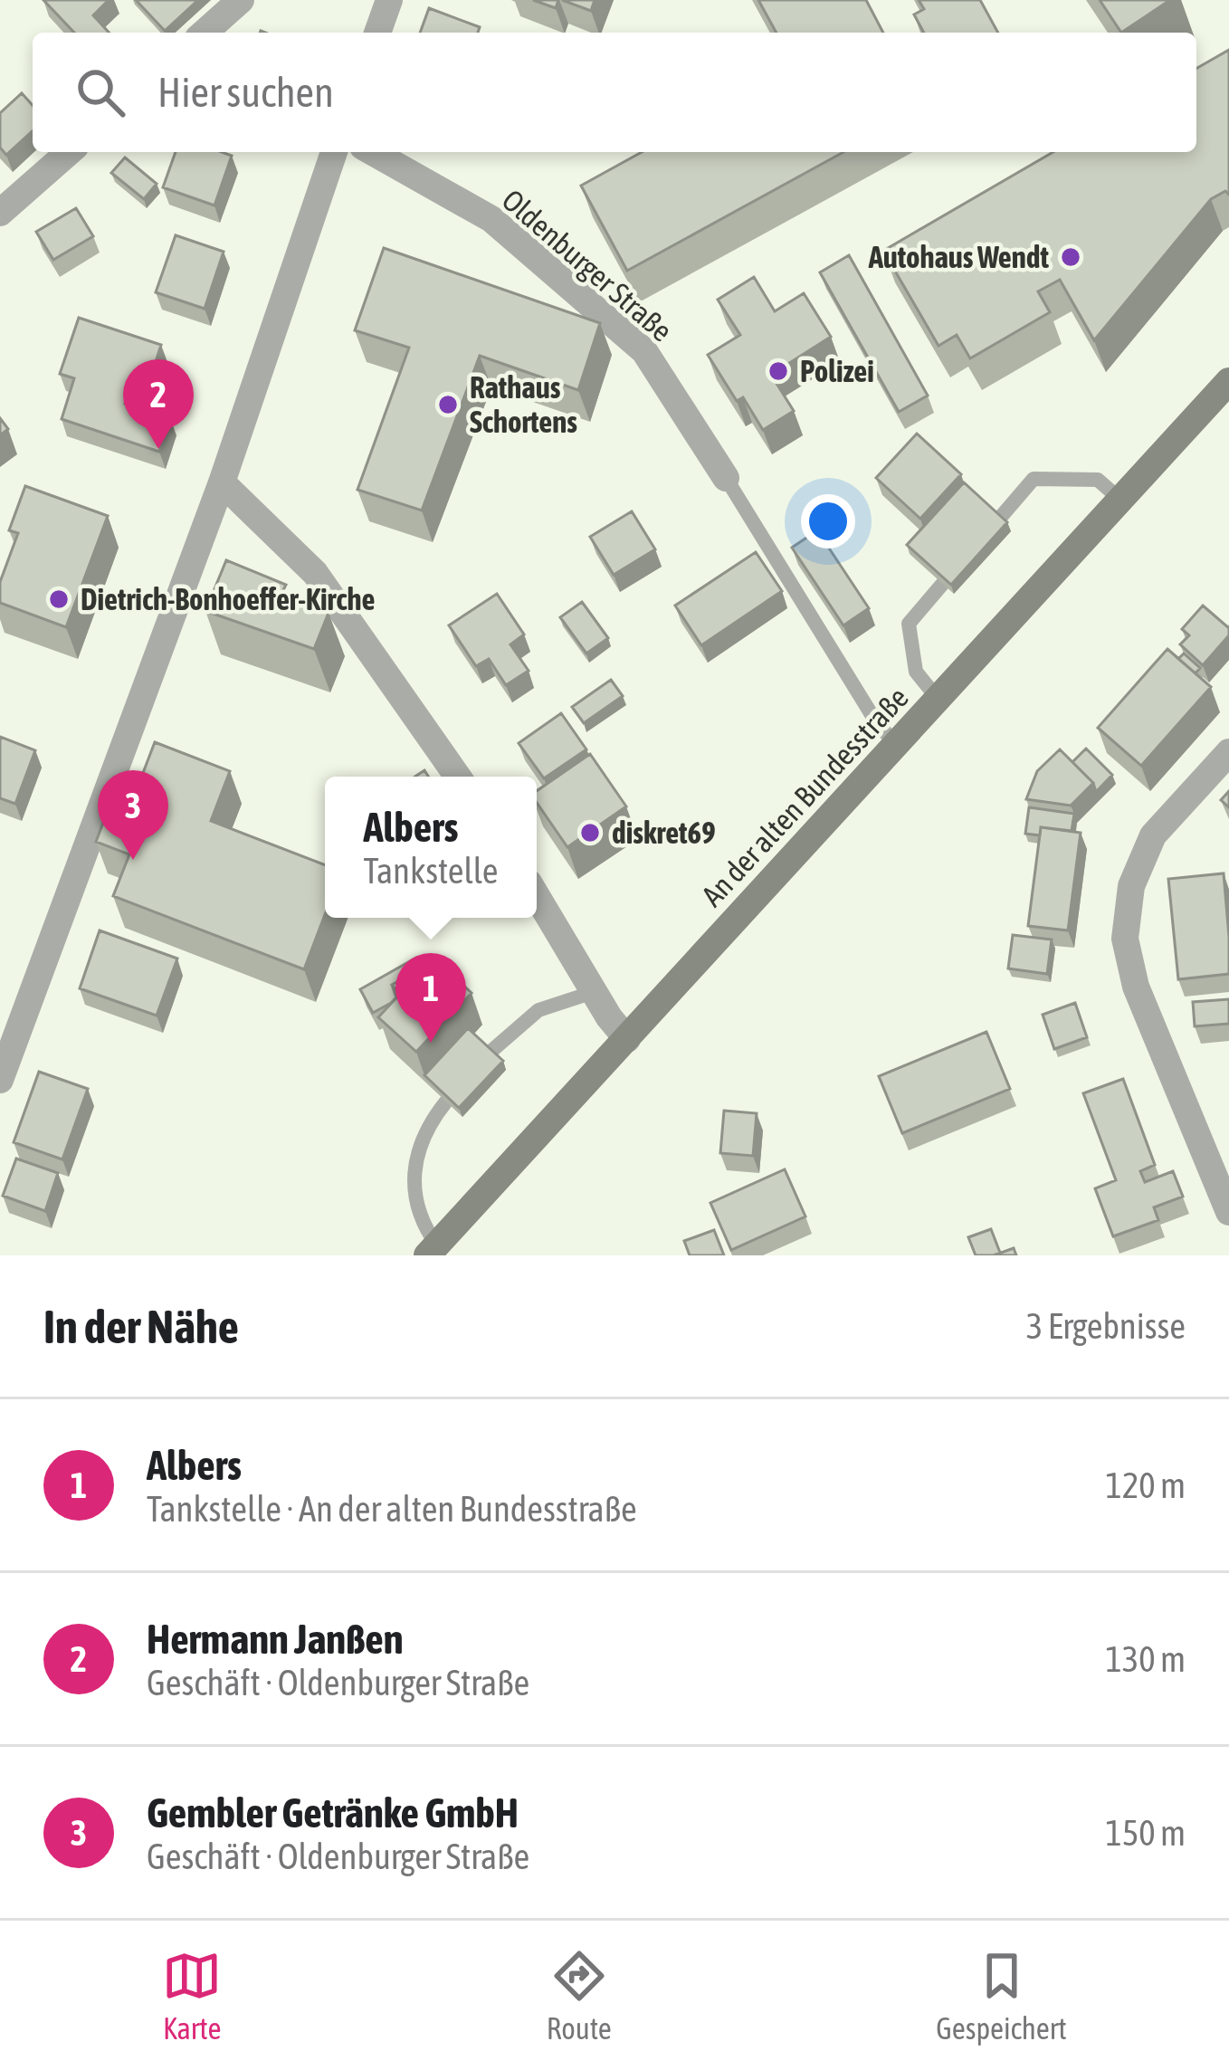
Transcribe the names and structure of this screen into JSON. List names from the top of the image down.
{
  "streets": {
    "street": ["Oldenburger Straße", "An der alten Bundesstraße"]
  },
  "places": [
    "Autohaus Wendt",
    "Polizei",
    "Rathaus Schortens",
    "Dietrich-Bonhoeffer-Kirche",
    "diskret69"
  ],
  "page": {
    "search": "Hier suchen",
    "pins": ["2", "3", "1"],
    "popup": ["Albers", "Tankstelle"],
    "heading": ["In der Nähe", "3 Ergebnisse"],
    "list": [
      {
        "mark": "1",
        "name": "Albers",
        "note": "Tankstelle · An der alten Bundesstraße",
        "value": "120 m"
      },
      {
        "mark": "2",
        "name": "Hermann Janßen",
        "note": "Geschäft · Oldenburger Straße",
        "value": "130 m"
      },
      {
        "mark": "3",
        "name": "Gembler Getränke GmbH",
        "note": "Geschäft · Oldenburger Straße",
        "value": "150 m"
      }
    ],
    "nav": ["Karte", "Route", "Gespeichert"]
  }
}
